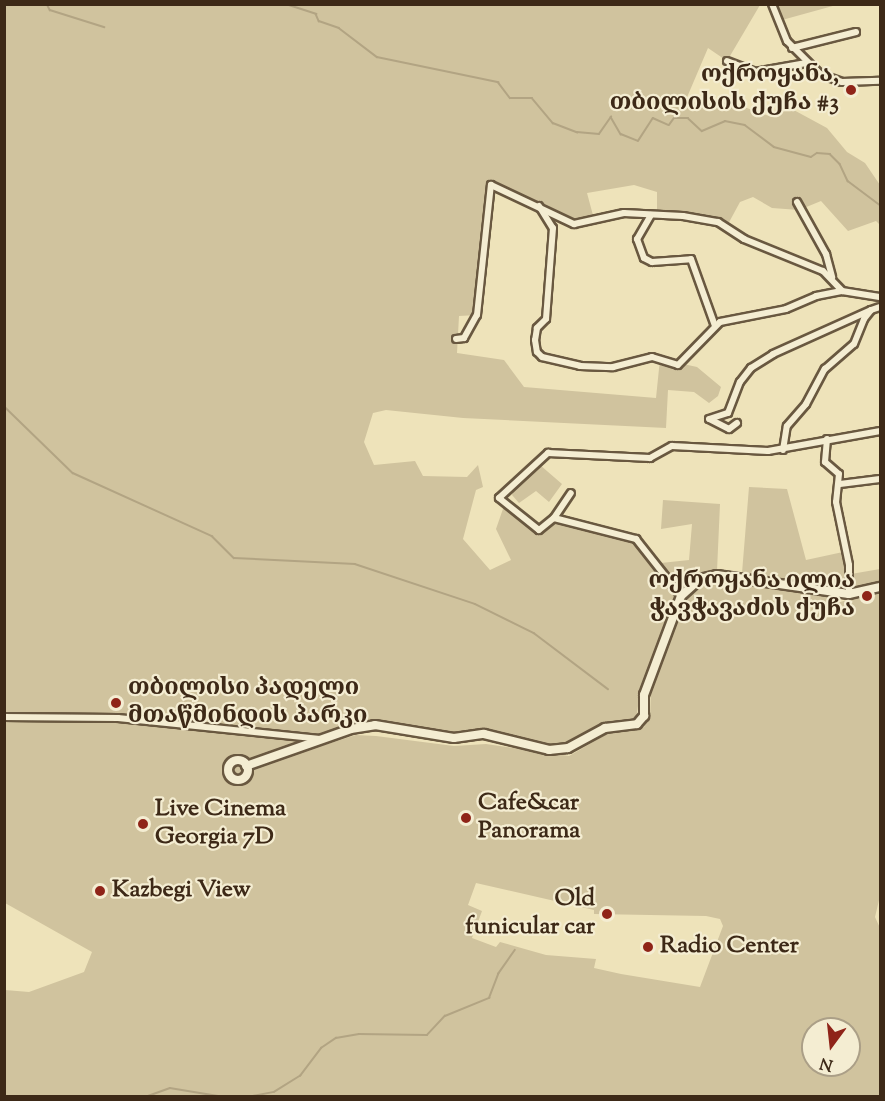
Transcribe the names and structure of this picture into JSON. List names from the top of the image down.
{
  "places": [
    "ოქროყანა, თბილისის ქუჩა #3",
    "ოქროყანა ილია ჭავჭავაძის ქუჩა",
    "თბილისი პადელი მთაწმინდის პარკი",
    "Cafe&car Panorama",
    "Live Cinema Georgia 7D",
    "Kazbegi View",
    "Old funicular car",
    "Radio Center"
  ],
  "north": "bottom"
}
